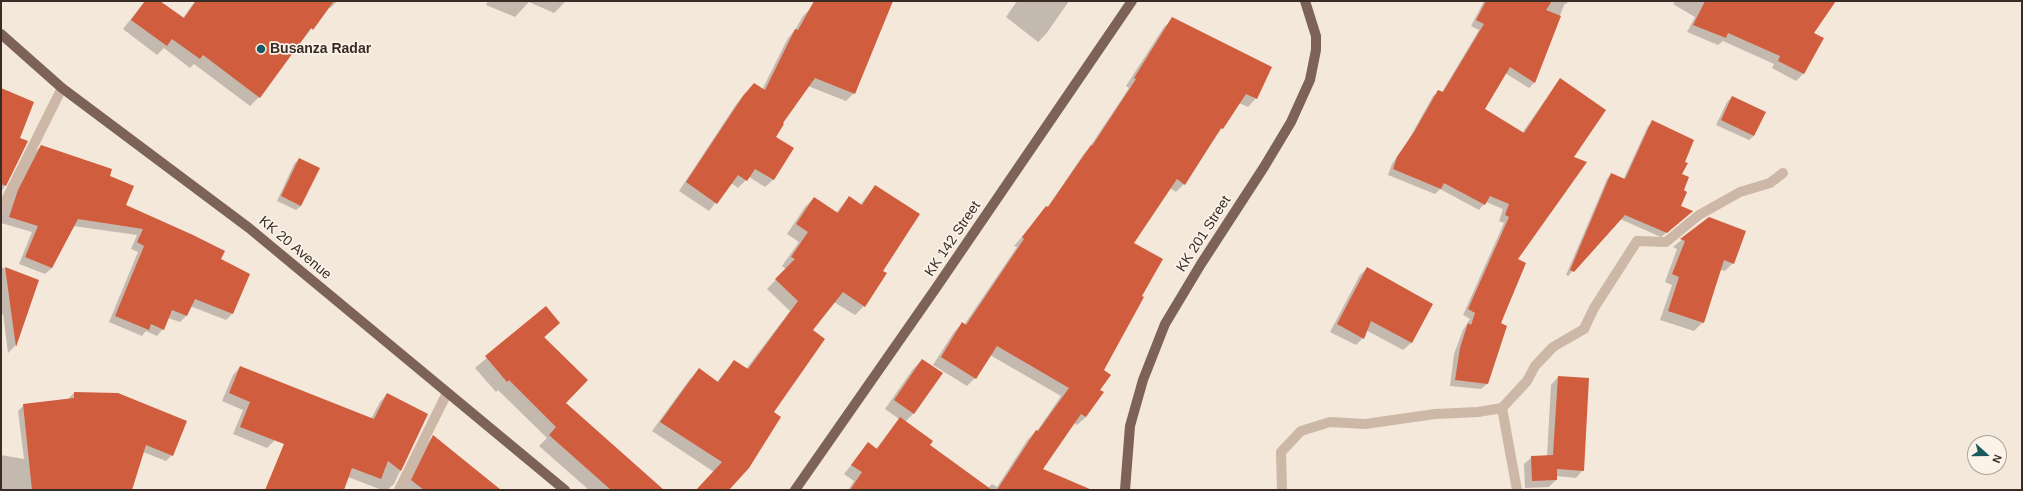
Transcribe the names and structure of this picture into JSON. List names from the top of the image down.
{
  "streets": {
    "main road": ["KK 201 Street", "KK 142 Street", "KK 20 Avenue"]
  },
  "places": ["Busanza Radar"],
  "north": "right"
}
